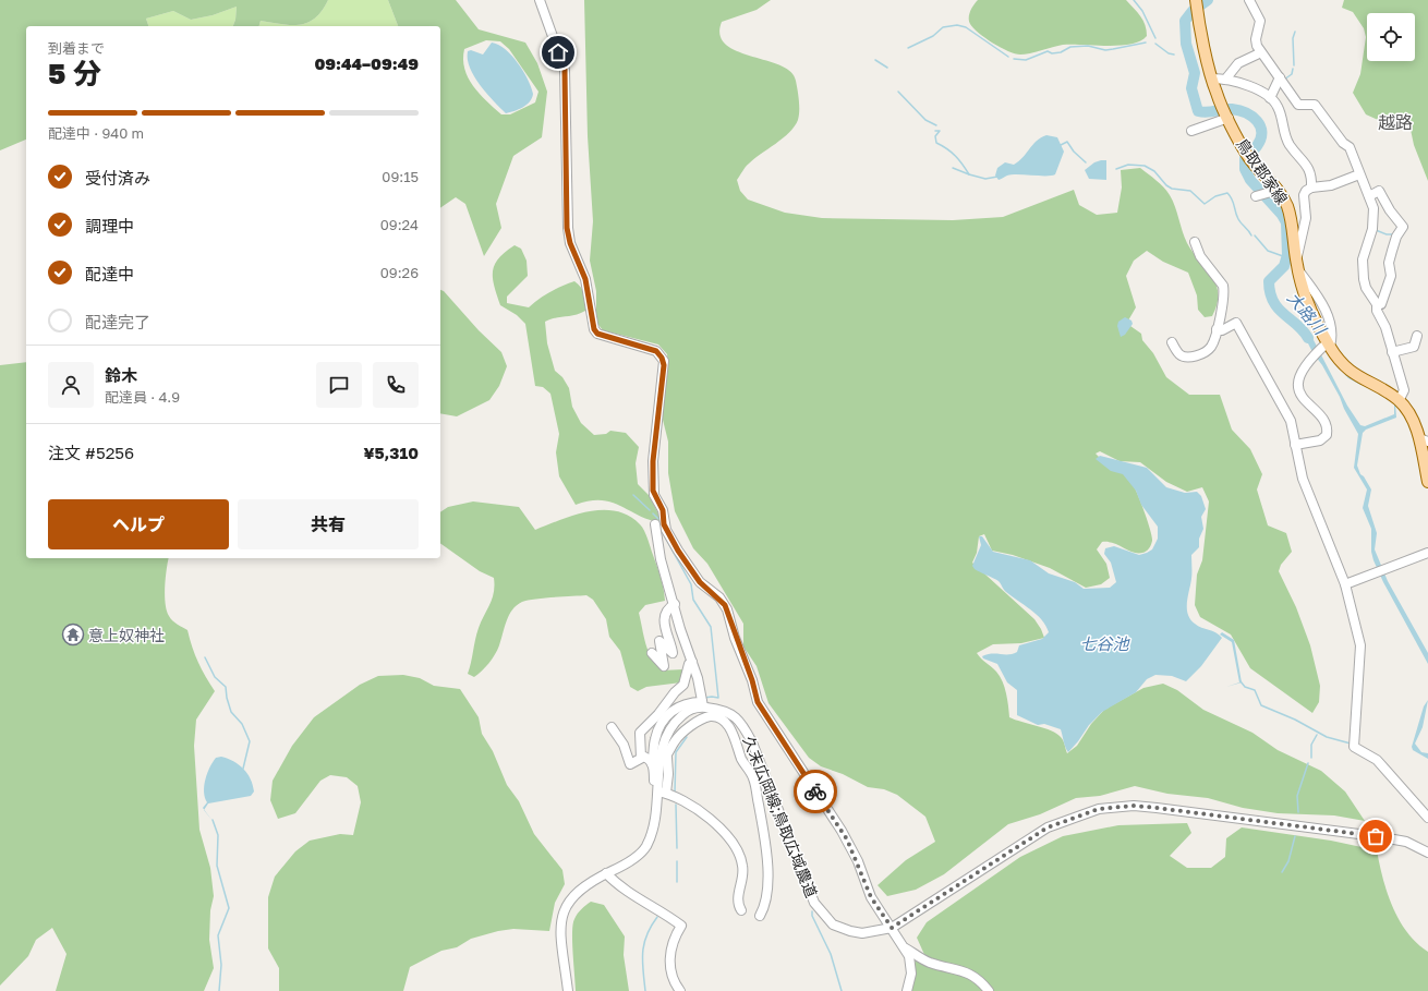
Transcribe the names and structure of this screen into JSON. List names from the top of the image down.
{
  "streets": {
    "main road": ["鳥取郡家線"],
    "street": ["久末広岡線;鳥取広域農道"]
  },
  "districts": ["越路"],
  "water": ["大路川", "七谷池"],
  "places": {
    "temple": ["意上奴神社"]
  },
  "page": {
    "heading": ["5 分", "到着まで", "09:44–09:49"],
    "panel": [
      "鈴木",
      "配達員 · 4.9",
      "注文 #5256",
      "¥5,310"
    ],
    "bar": "配達中 · 940 m",
    "list": [
      ["受付済み", "09:15"],
      ["調理中", "09:24"],
      ["配達中", "09:26"],
      "配達完了"
    ],
    "buttons": ["ヘルプ", "共有"]
  }
}
